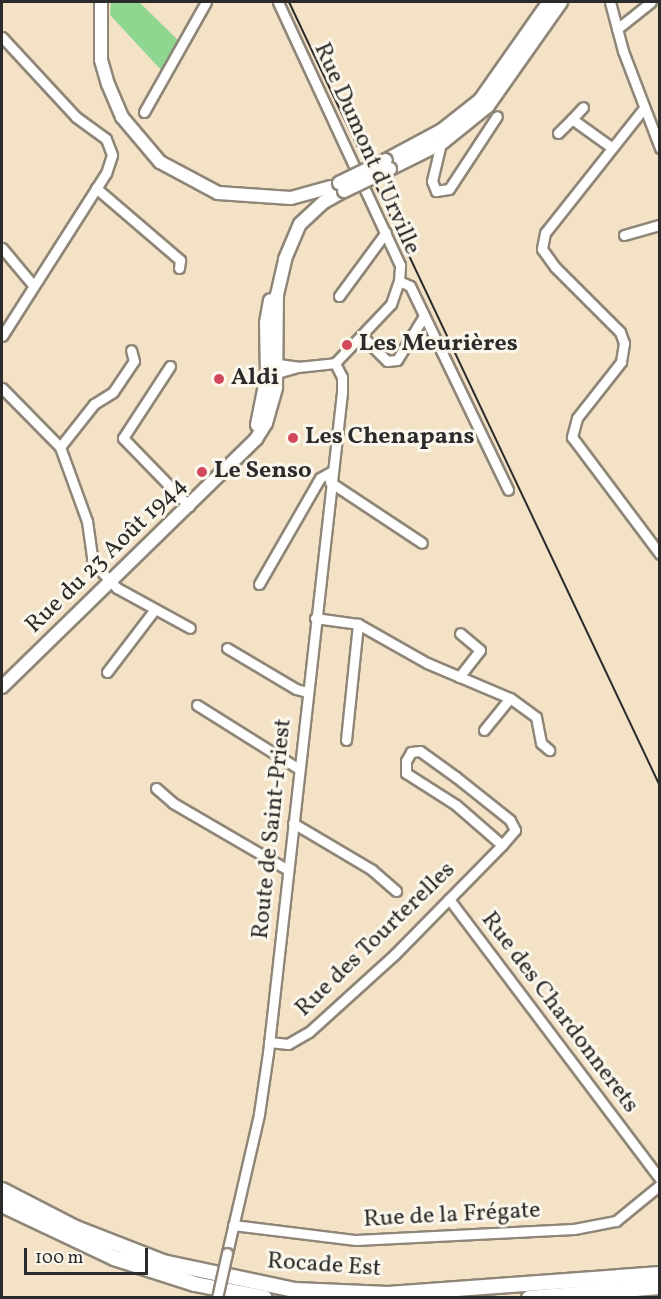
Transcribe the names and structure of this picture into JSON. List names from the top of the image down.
{
  "streets": {
    "highway": ["Rocade Est"],
    "main road": ["Rue du 23 Août 1944"],
    "street": [
      "Rue Dumont d'Urville",
      "Route de Saint-Priest",
      "Rue des Tourterelles",
      "Rue des Chardonnerets",
      "Rue de la Frégate"
    ]
  },
  "crossings": [
    ["Rue Dumont d'Urville", "Route de Saint-Priest"],
    ["Route de Saint-Priest", "Rue des Tourterelles"],
    ["Route de Saint-Priest", "Rue de la Frégate"],
    ["Rue des Tourterelles", "Rue des Chardonnerets"]
  ],
  "places": [
    "Les Meurières",
    "Aldi",
    "Les Chenapans",
    "Le Senso"
  ],
  "scale_bar": "100 m"
}
